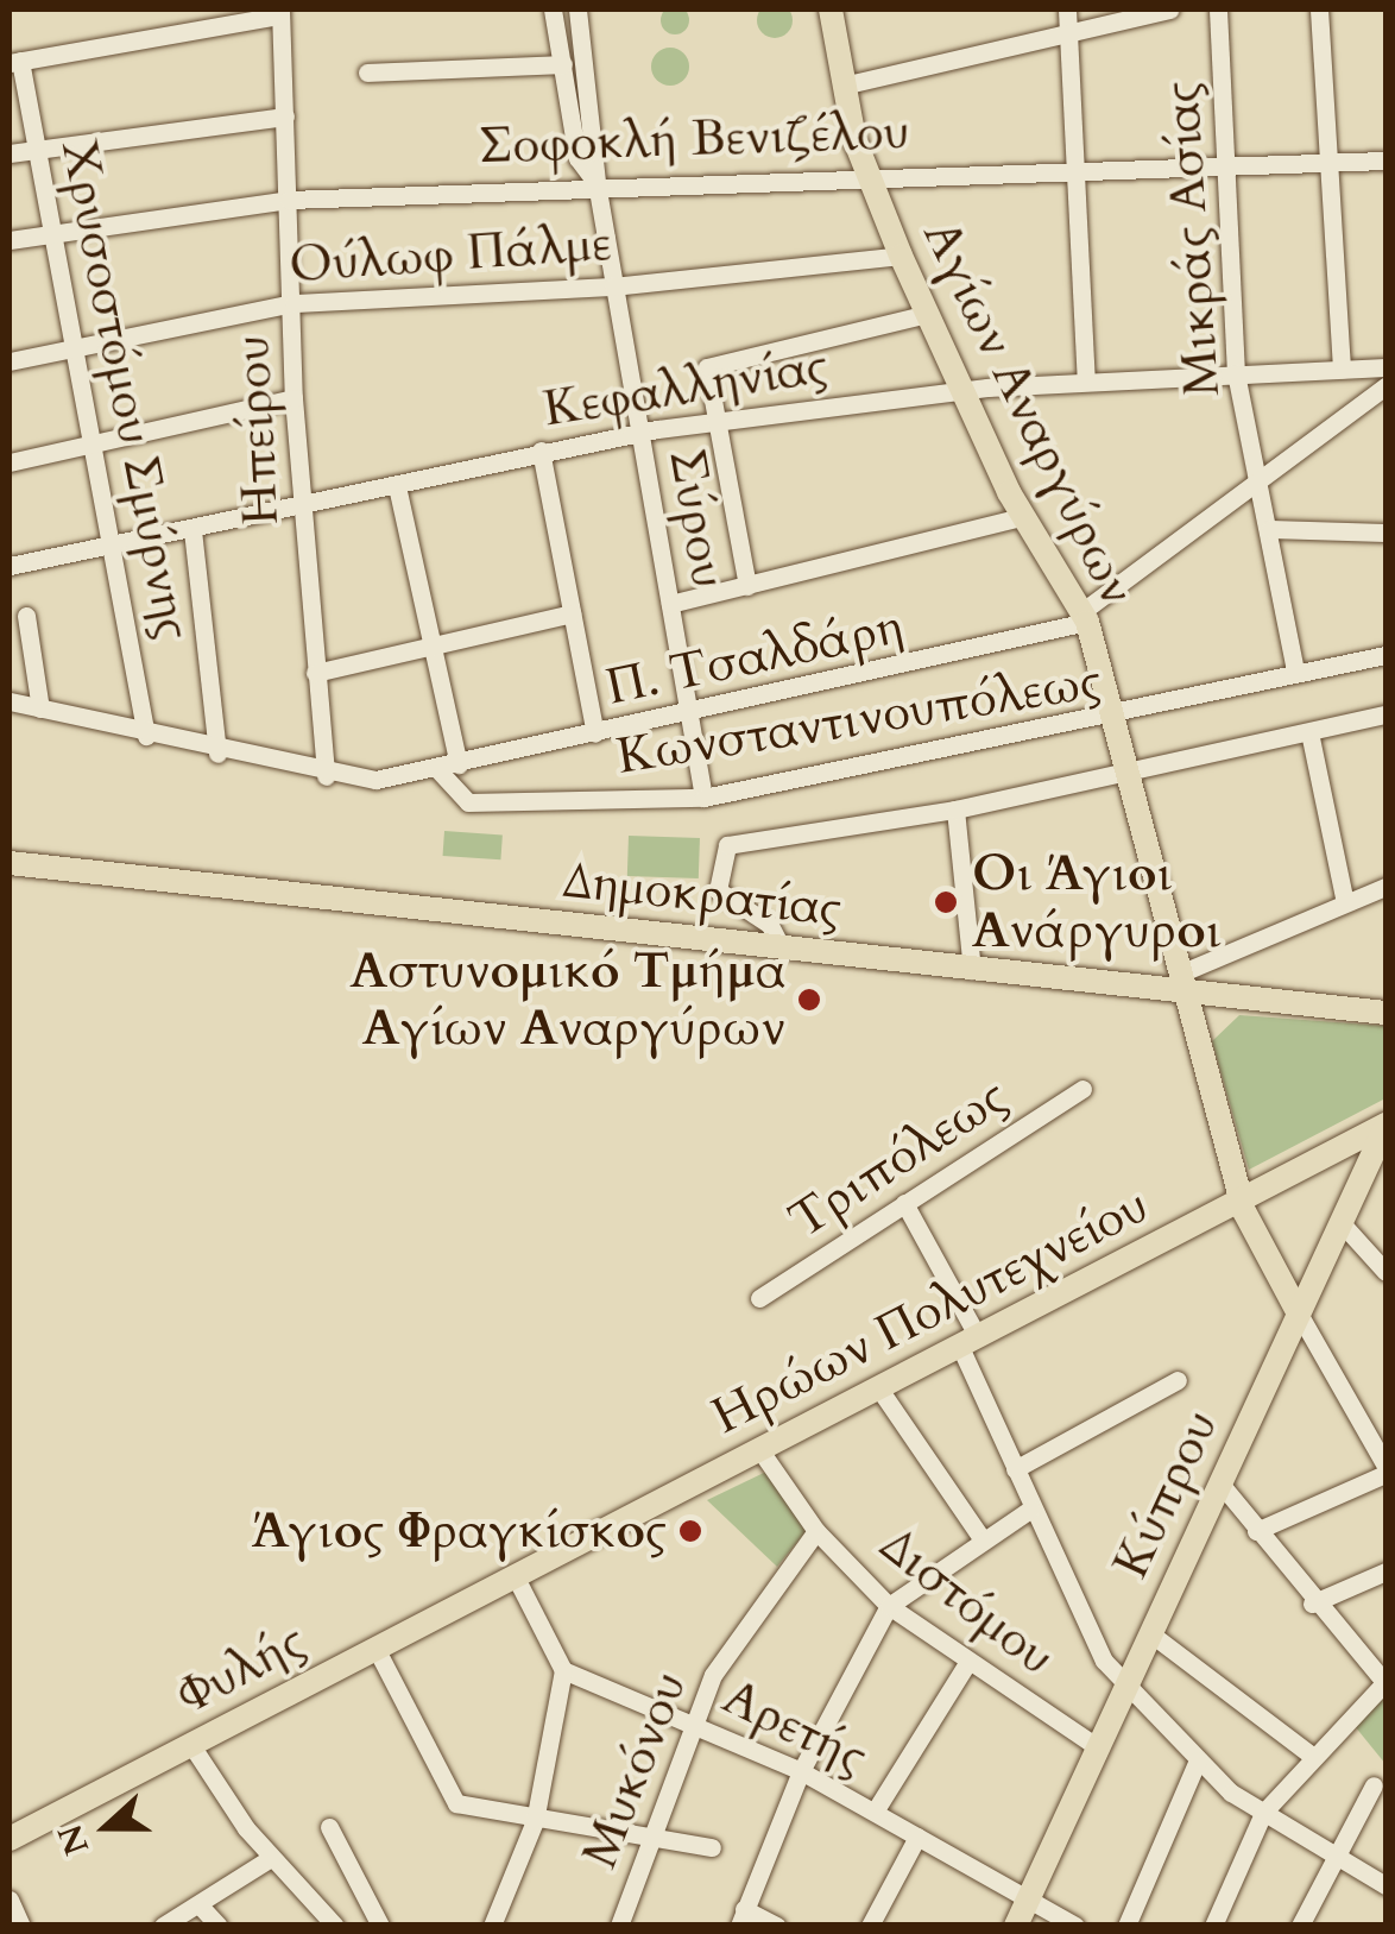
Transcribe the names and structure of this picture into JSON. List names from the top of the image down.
{
  "streets": {
    "main road": [
      "Αγίων Αναργύρων",
      "Δημοκρατίας",
      "Ηρώων Πολυτεχνείου",
      "Κύπρου",
      "Φυλής"
    ],
    "street": [
      "Σοφοκλή Βενιζέλου",
      "Μικράς Ασίας",
      "Ούλωφ Πάλμε",
      "Κεφαλληνίας",
      "Χρυσοστόμου Σμύρνης",
      "Ηπείρου",
      "Σύρου",
      "Π. Τσαλδάρη",
      "Κωνσταντινουπόλεως",
      "Τριπόλεως",
      "Διστόμου",
      "Αρετής",
      "Μυκόνου"
    ]
  },
  "crossings": [
    ["Σοφοκλή Βενιζέλου", "Μικράς Ασίας"],
    ["Σοφοκλή Βενιζέλου", "Χρυσοστόμου Σμύρνης"],
    ["Σοφοκλή Βενιζέλου", "Αγίων Αναργύρων"],
    ["Σοφοκλή Βενιζέλου", "Ηπείρου"],
    ["Σοφοκλή Βενιζέλου", "Σύρου"],
    ["Μικράς Ασίας", "Κεφαλληνίας"],
    ["Μικράς Ασίας", "Κωνσταντινουπόλεως"],
    ["Ούλωφ Πάλμε", "Χρυσοστόμου Σμύρνης"],
    ["Ούλωφ Πάλμε", "Αγίων Αναργύρων"],
    ["Ούλωφ Πάλμε", "Ηπείρου"],
    ["Ούλωφ Πάλμε", "Σύρου"],
    ["Κεφαλληνίας", "Χρυσοστόμου Σμύρνης"],
    ["Κεφαλληνίας", "Αγίων Αναργύρων"],
    ["Κεφαλληνίας", "Ηπείρου"],
    ["Κεφαλληνίας", "Σύρου"],
    ["Αγίων Αναργύρων", "Π. Τσαλδάρη"],
    ["Αγίων Αναργύρων", "Κωνσταντινουπόλεως"],
    ["Αγίων Αναργύρων", "Δημοκρατίας"],
    ["Αγίων Αναργύρων", "Ηρώων Πολυτεχνείου"],
    ["Αγίων Αναργύρων", "Κύπρου"],
    ["Σύρου", "Π. Τσαλδάρη"],
    ["Σύρου", "Κωνσταντινουπόλεως"],
    ["Π. Τσαλδάρη", "Κωνσταντινουπόλεως"],
    ["Κωνσταντινουπόλεως", "Δημοκρατίας"],
    ["Τριπόλεως", "Διστόμου"],
    ["Ηρώων Πολυτεχνείου", "Κύπρου"],
    ["Ηρώων Πολυτεχνείου", "Διστόμου"],
    ["Ηρώων Πολυτεχνείου", "Φυλής"],
    ["Κύπρου", "Διστόμου"],
    ["Κύπρου", "Αρετής"],
    ["Διστόμου", "Μυκόνου"],
    ["Αρετής", "Μυκόνου"]
  ],
  "places": ["Οι Άγιοι Ανάργυροι", "Αστυνομικό Τμήμα Αγίων Αναργύρων", "Άγιος Φραγκίσκος"],
  "north": "left"
}
